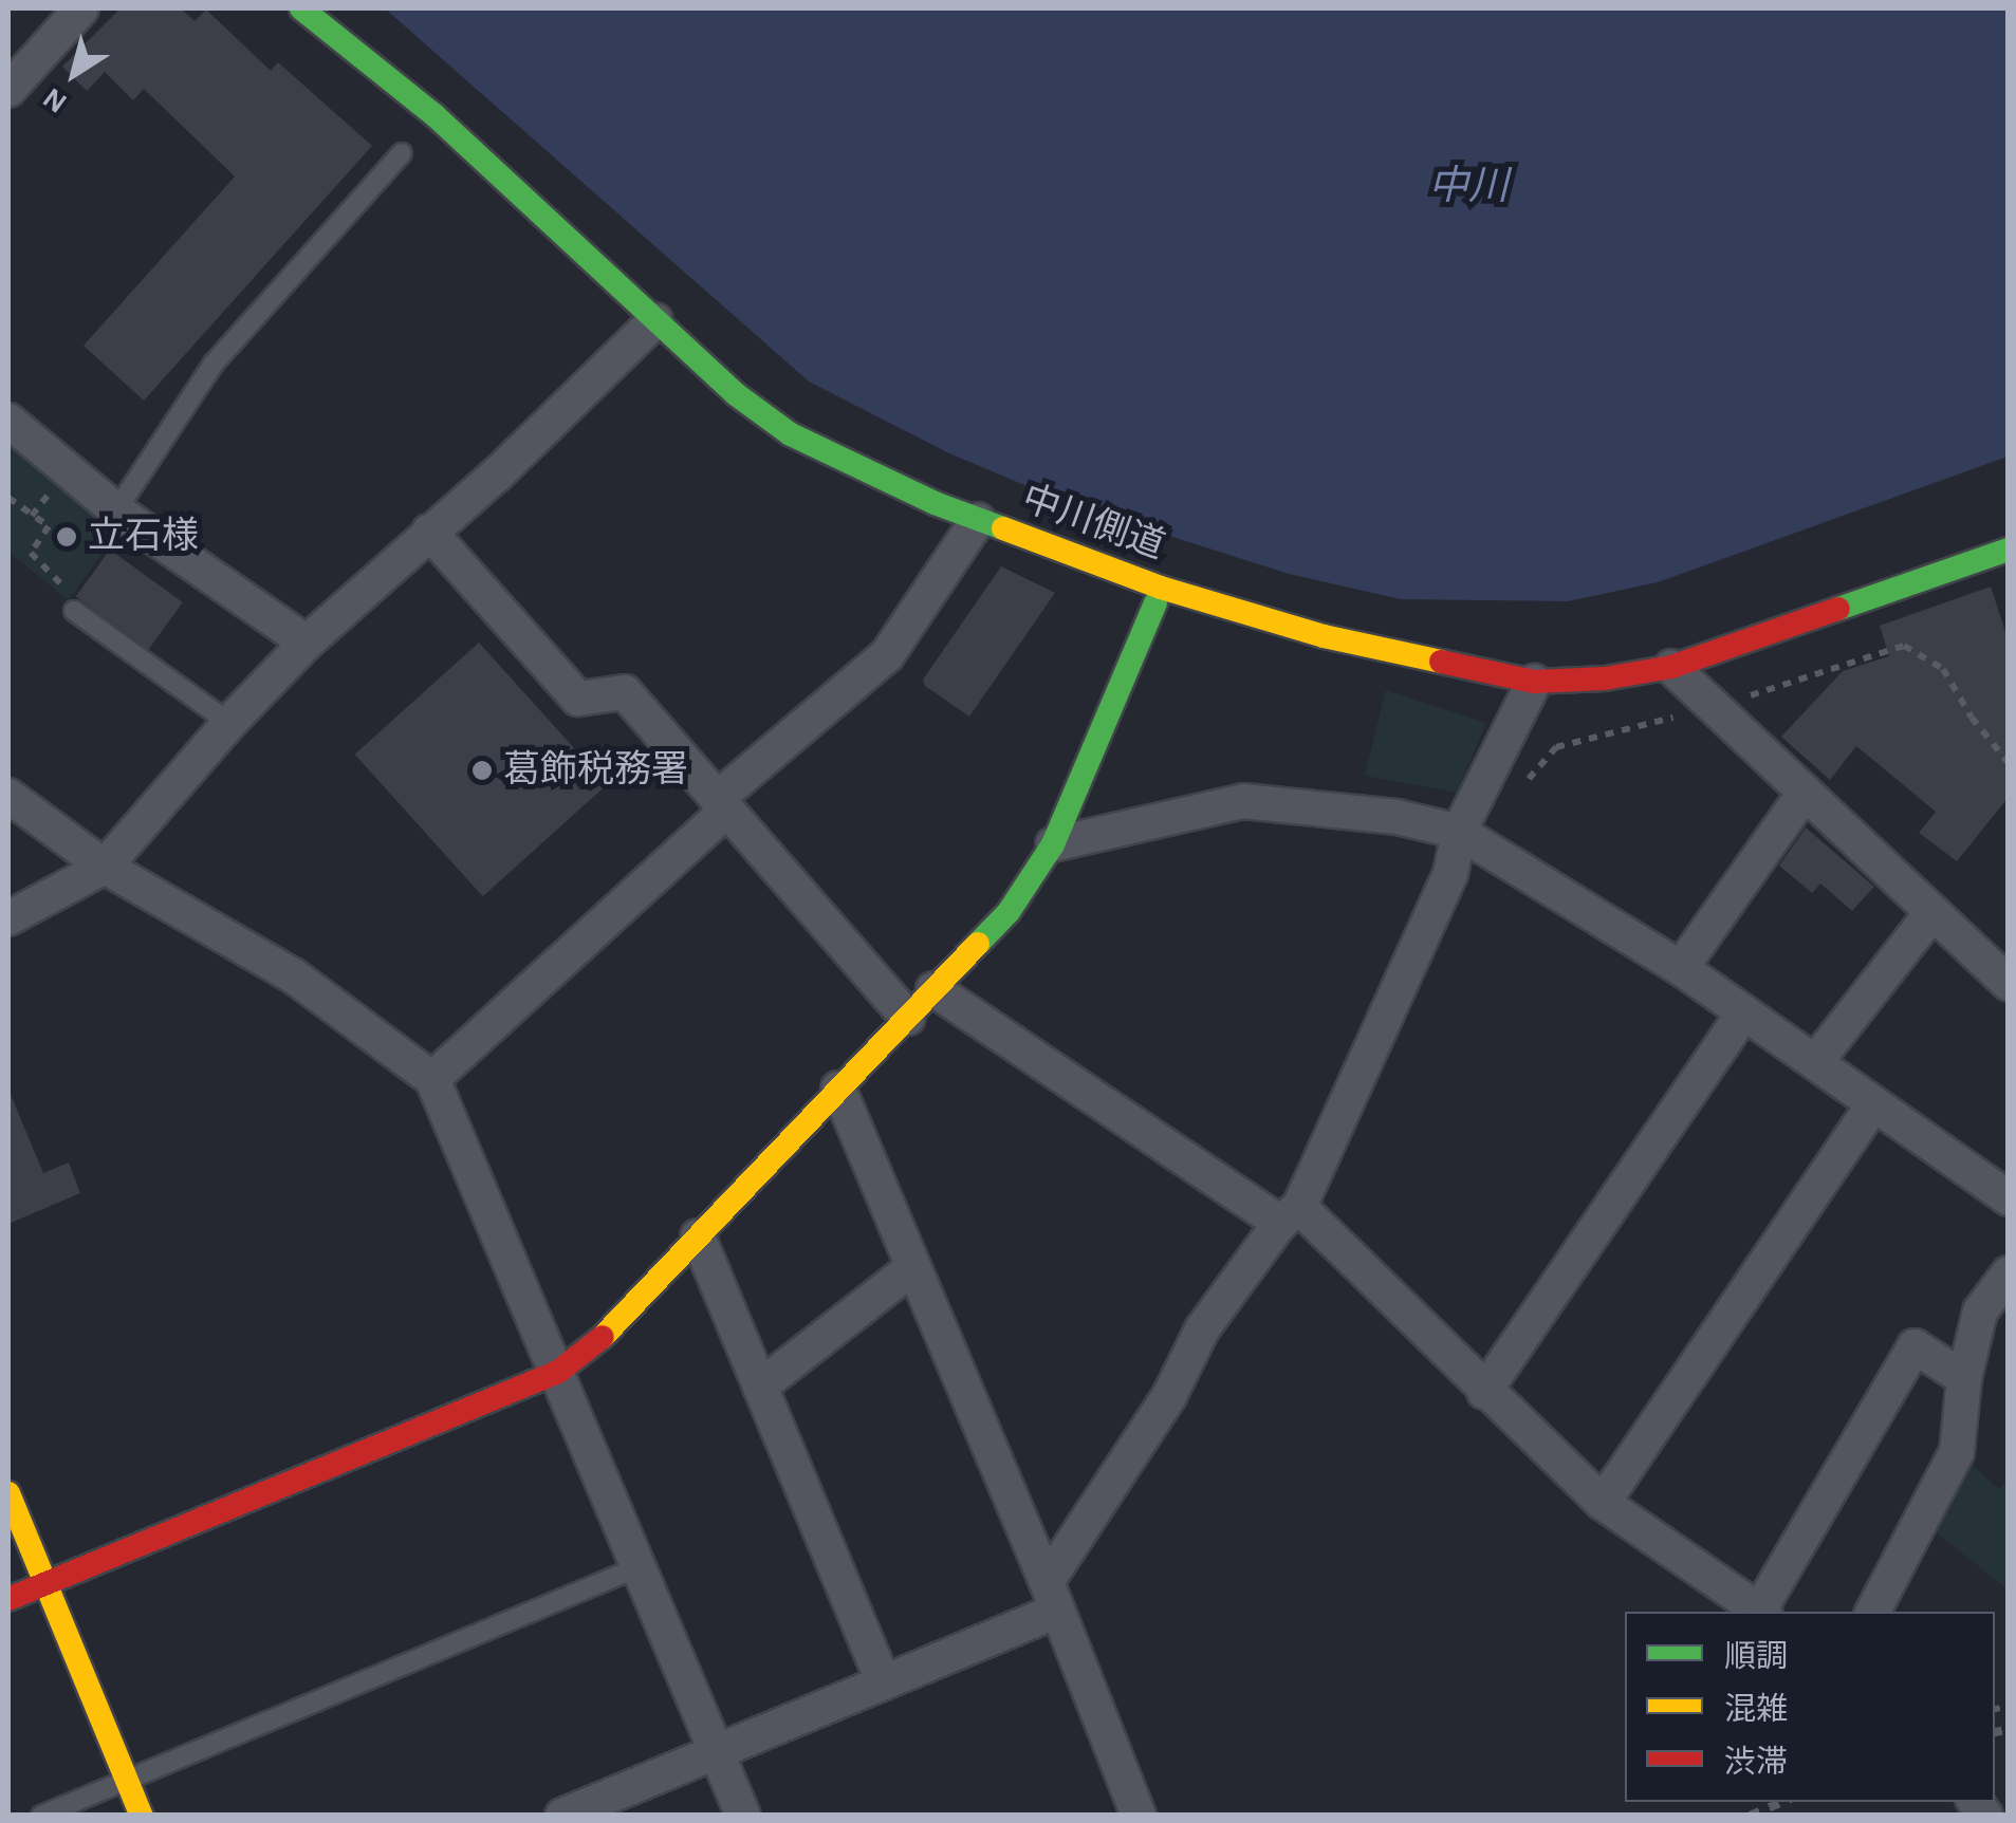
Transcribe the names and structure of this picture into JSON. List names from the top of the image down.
{
  "streets": {
    "street": ["中川側道"]
  },
  "water": ["中川"],
  "places": ["立石様", "葛飾税務署"],
  "legend": ["順調", "混雑", "渋滞"],
  "north": "bottom left"
}
